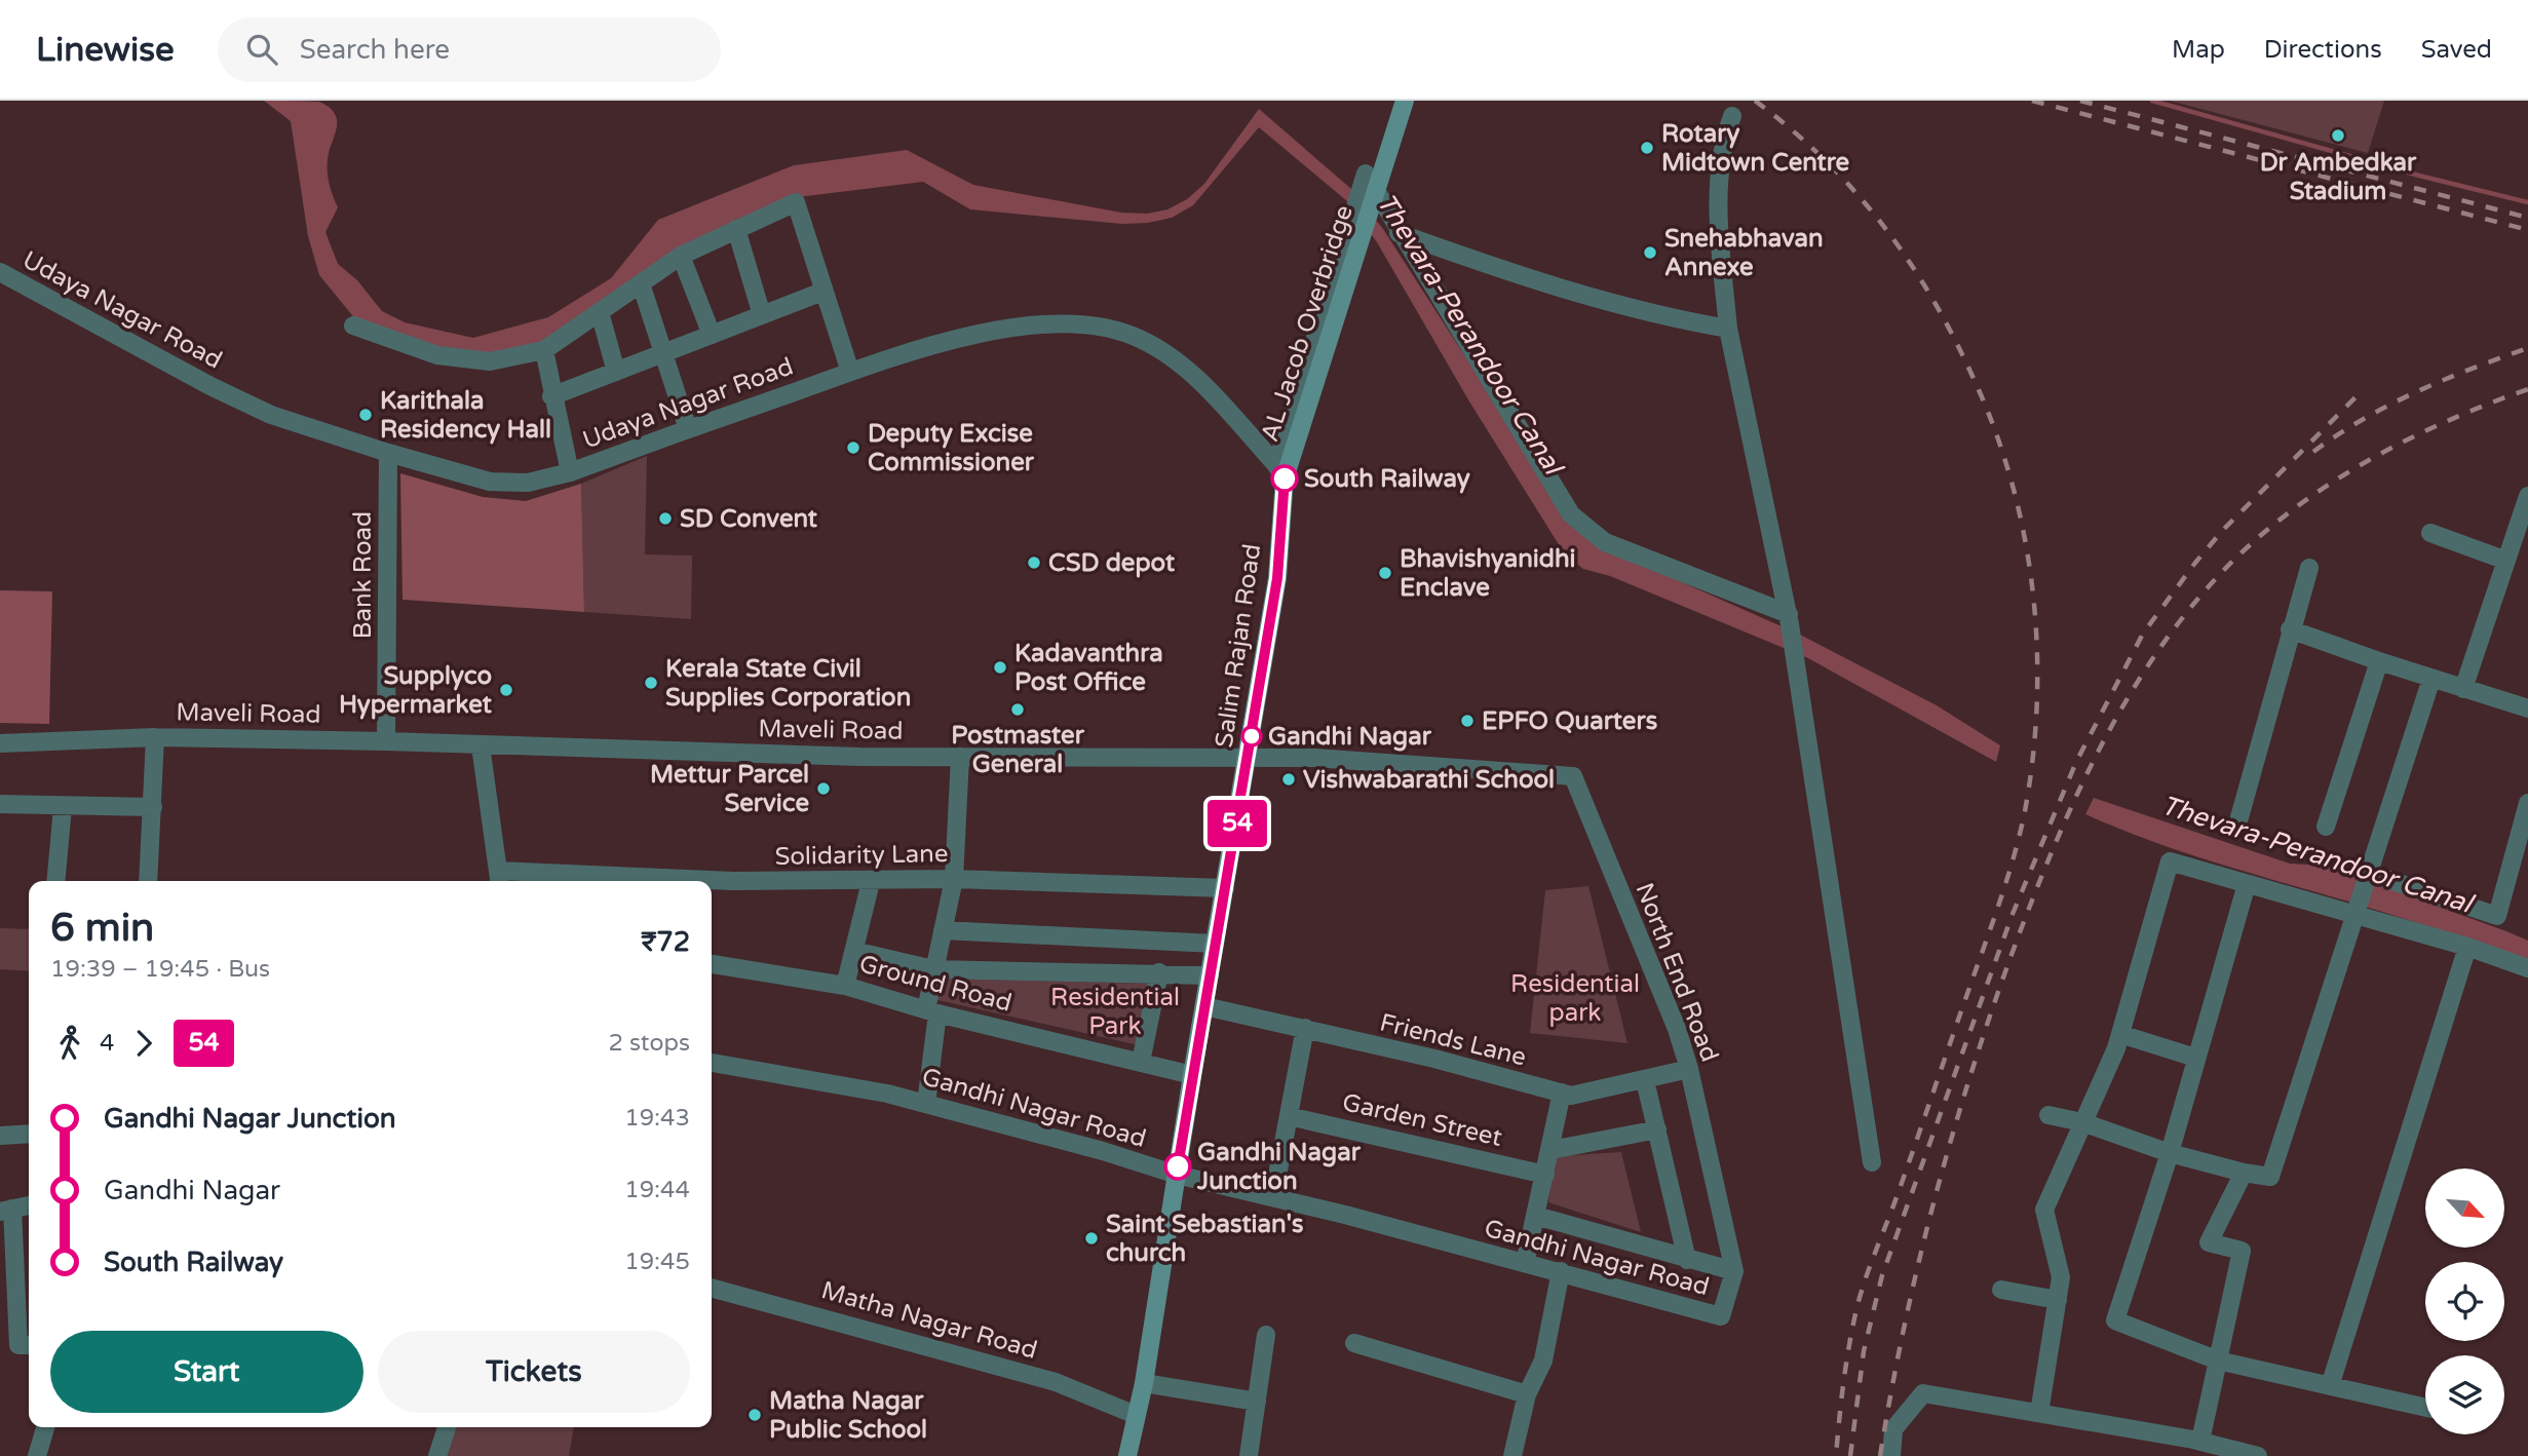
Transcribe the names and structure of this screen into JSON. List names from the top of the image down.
{
  "streets": {
    "main road": ["AL Jacob Overbridge", "Salim Rajan Road"],
    "street": [
      "Udaya Nagar Road",
      "Bank Road",
      "Maveli Road",
      "Solidarity Lane",
      "North End Road",
      "Ground Road",
      "Friends Lane",
      "Gandhi Nagar Road",
      "Garden Street",
      "Matha Nagar Road"
    ]
  },
  "crossings": [
    ["Udaya Nagar Road", "AL Jacob Overbridge"],
    ["Udaya Nagar Road", "Bank Road"],
    ["Udaya Nagar Road", "Salim Rajan Road"],
    ["AL Jacob Overbridge", "Salim Rajan Road"],
    ["Bank Road", "Maveli Road"],
    ["Salim Rajan Road", "Maveli Road"],
    ["Salim Rajan Road", "Solidarity Lane"],
    ["Salim Rajan Road", "Ground Road"],
    ["Salim Rajan Road", "Friends Lane"],
    ["Salim Rajan Road", "Gandhi Nagar Road"],
    ["Salim Rajan Road", "Matha Nagar Road"],
    ["Maveli Road", "North End Road"],
    ["North End Road", "Friends Lane"],
    ["North End Road", "Gandhi Nagar Road"]
  ],
  "water": ["Thevara-Perandoor Canal"],
  "parks": ["Residential park", "Residential Park"],
  "places": [
    "Dr Ambedkar Stadium",
    "Rotary Midtown Centre",
    "Snehabhavan Annexe",
    "Karithala Residency Hall",
    "Deputy Excise Commissioner",
    "South Railway",
    "SD Convent",
    "CSD depot",
    "Bhavishyanidhi Enclave",
    "Kadavanthra Post Office",
    "Kerala State Civil Supplies Corporation",
    "Supplyco Hypermarket",
    "Postmaster General",
    "EPFO Quarters",
    "Gandhi Nagar",
    "Vishwabarathi School",
    "Mettur Parcel Service",
    "Gandhi Nagar Junction",
    "Saint Sebastian's church",
    "Matha Nagar Public School"
  ],
  "lines": ["bus line 54"],
  "north": "bottom right",
  "page": {
    "header": "Linewise",
    "search": "Search here",
    "nav": ["Map", "Directions", "Saved"],
    "on_map": "54",
    "heading": ["6 min", "19:39 – 19:45 · Bus", "₹72"],
    "legs": ["4", "54", "2 stops"],
    "list": [
      {
        "name": "Gandhi Nagar Junction",
        "value": "19:43"
      },
      {
        "name": "Gandhi Nagar",
        "value": "19:44"
      },
      {
        "name": "South Railway",
        "value": "19:45"
      }
    ],
    "buttons": ["Start", "Tickets"]
  }
}
